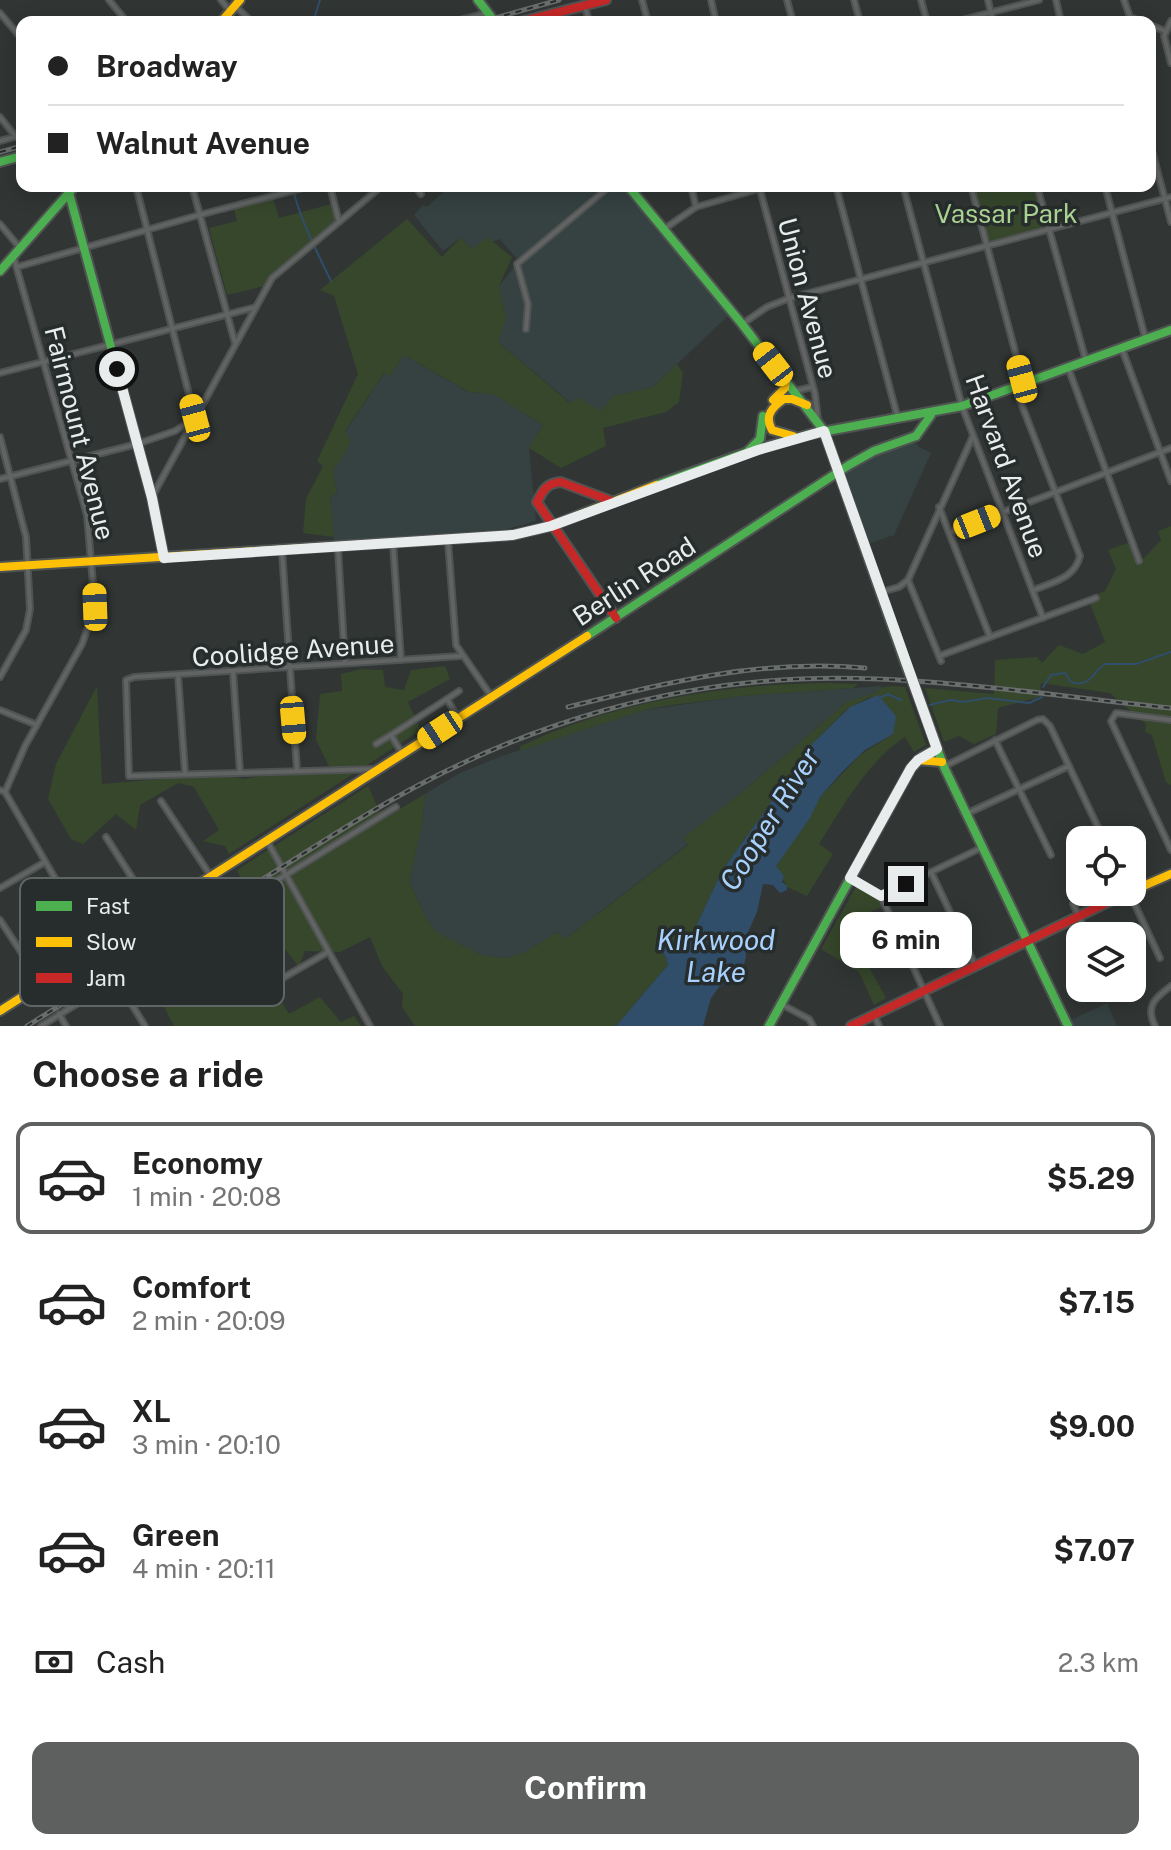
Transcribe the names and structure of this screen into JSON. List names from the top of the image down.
{
  "streets": {
    "main road": ["Berlin Road"],
    "street": [
      "Union Avenue",
      "Fairmount Avenue",
      "Harvard Avenue",
      "Coolidge Avenue"
    ]
  },
  "water": ["Cooper River", "Kirkwood Lake"],
  "parks": ["Vassar Park"],
  "legend": ["Fast", "Slow", "Jam"],
  "page": {
    "banner": ["Broadway", "Walnut Avenue"],
    "bubble": "6 min",
    "heading": "Choose a ride",
    "list": [
      {
        "name": "Economy",
        "note": "1 min · 20:08",
        "value": "$5.29"
      },
      {
        "name": "Comfort",
        "note": "2 min · 20:09",
        "value": "$7.15"
      },
      {
        "name": "XL",
        "note": "3 min · 20:10",
        "value": "$9.00"
      },
      {
        "name": "Green",
        "note": "4 min · 20:11",
        "value": "$7.07"
      }
    ],
    "pay": ["Cash", "2.3 km"],
    "buttons": "Confirm"
  }
}
